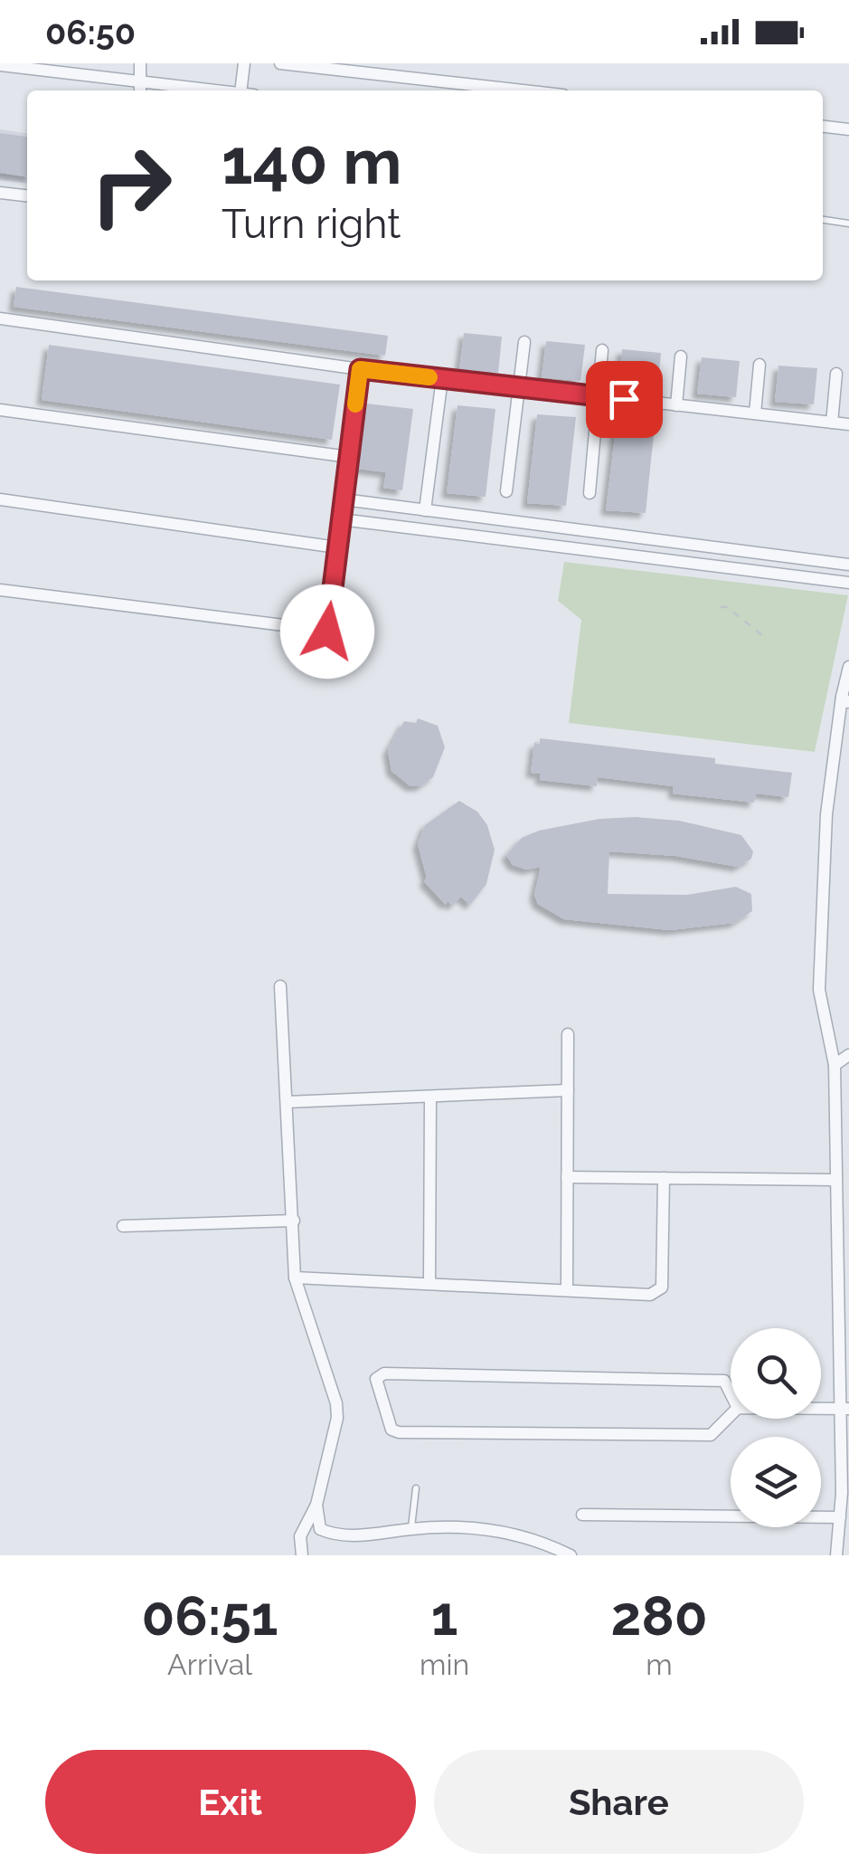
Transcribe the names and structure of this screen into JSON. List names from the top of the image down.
{
  "page": {
    "status": "06:50",
    "turn": ["140 m", "Turn right"],
    "eta": [
      "06:51",
      "Arrival",
      "1",
      "min",
      "280",
      "m"
    ],
    "buttons": ["Exit", "Share"]
  }
}
